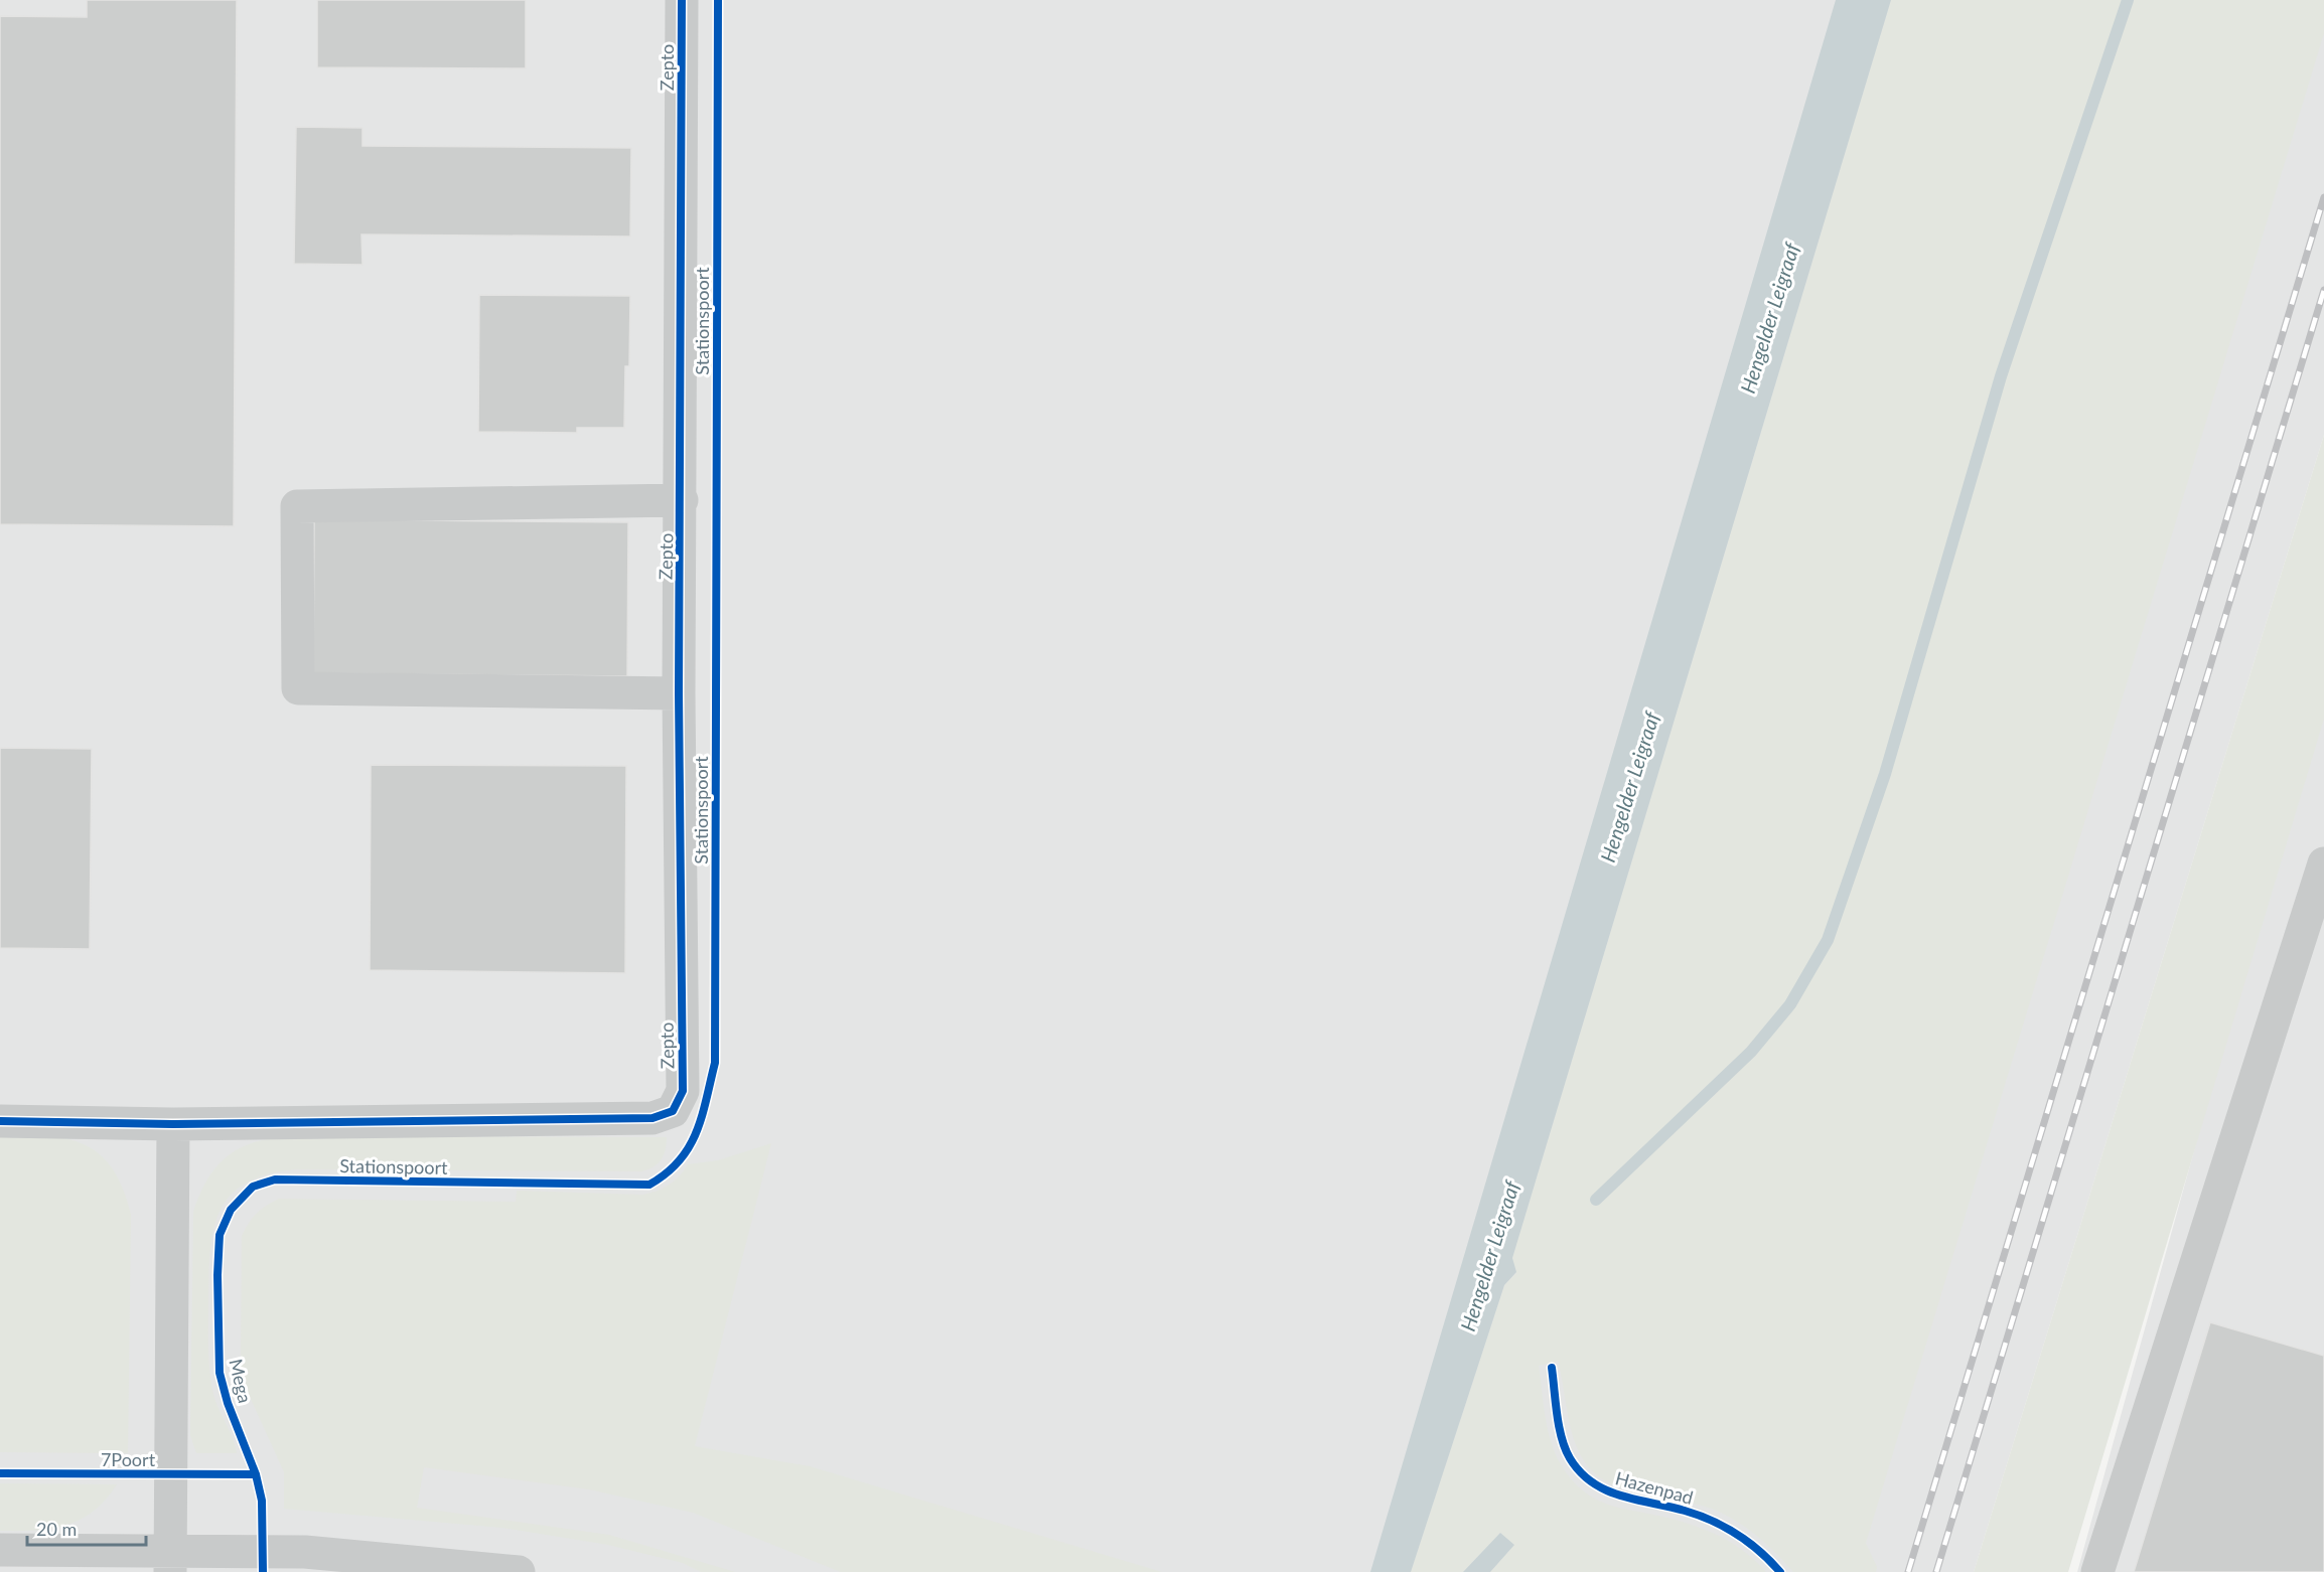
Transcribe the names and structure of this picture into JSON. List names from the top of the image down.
{
  "streets": {
    "street": ["Zepto"],
    "cycle path": ["Stationspoort", "7Poort", "Hazenpad"]
  },
  "water": ["Hengelder Leigraaf"],
  "scale_bar": "20 m"
}
